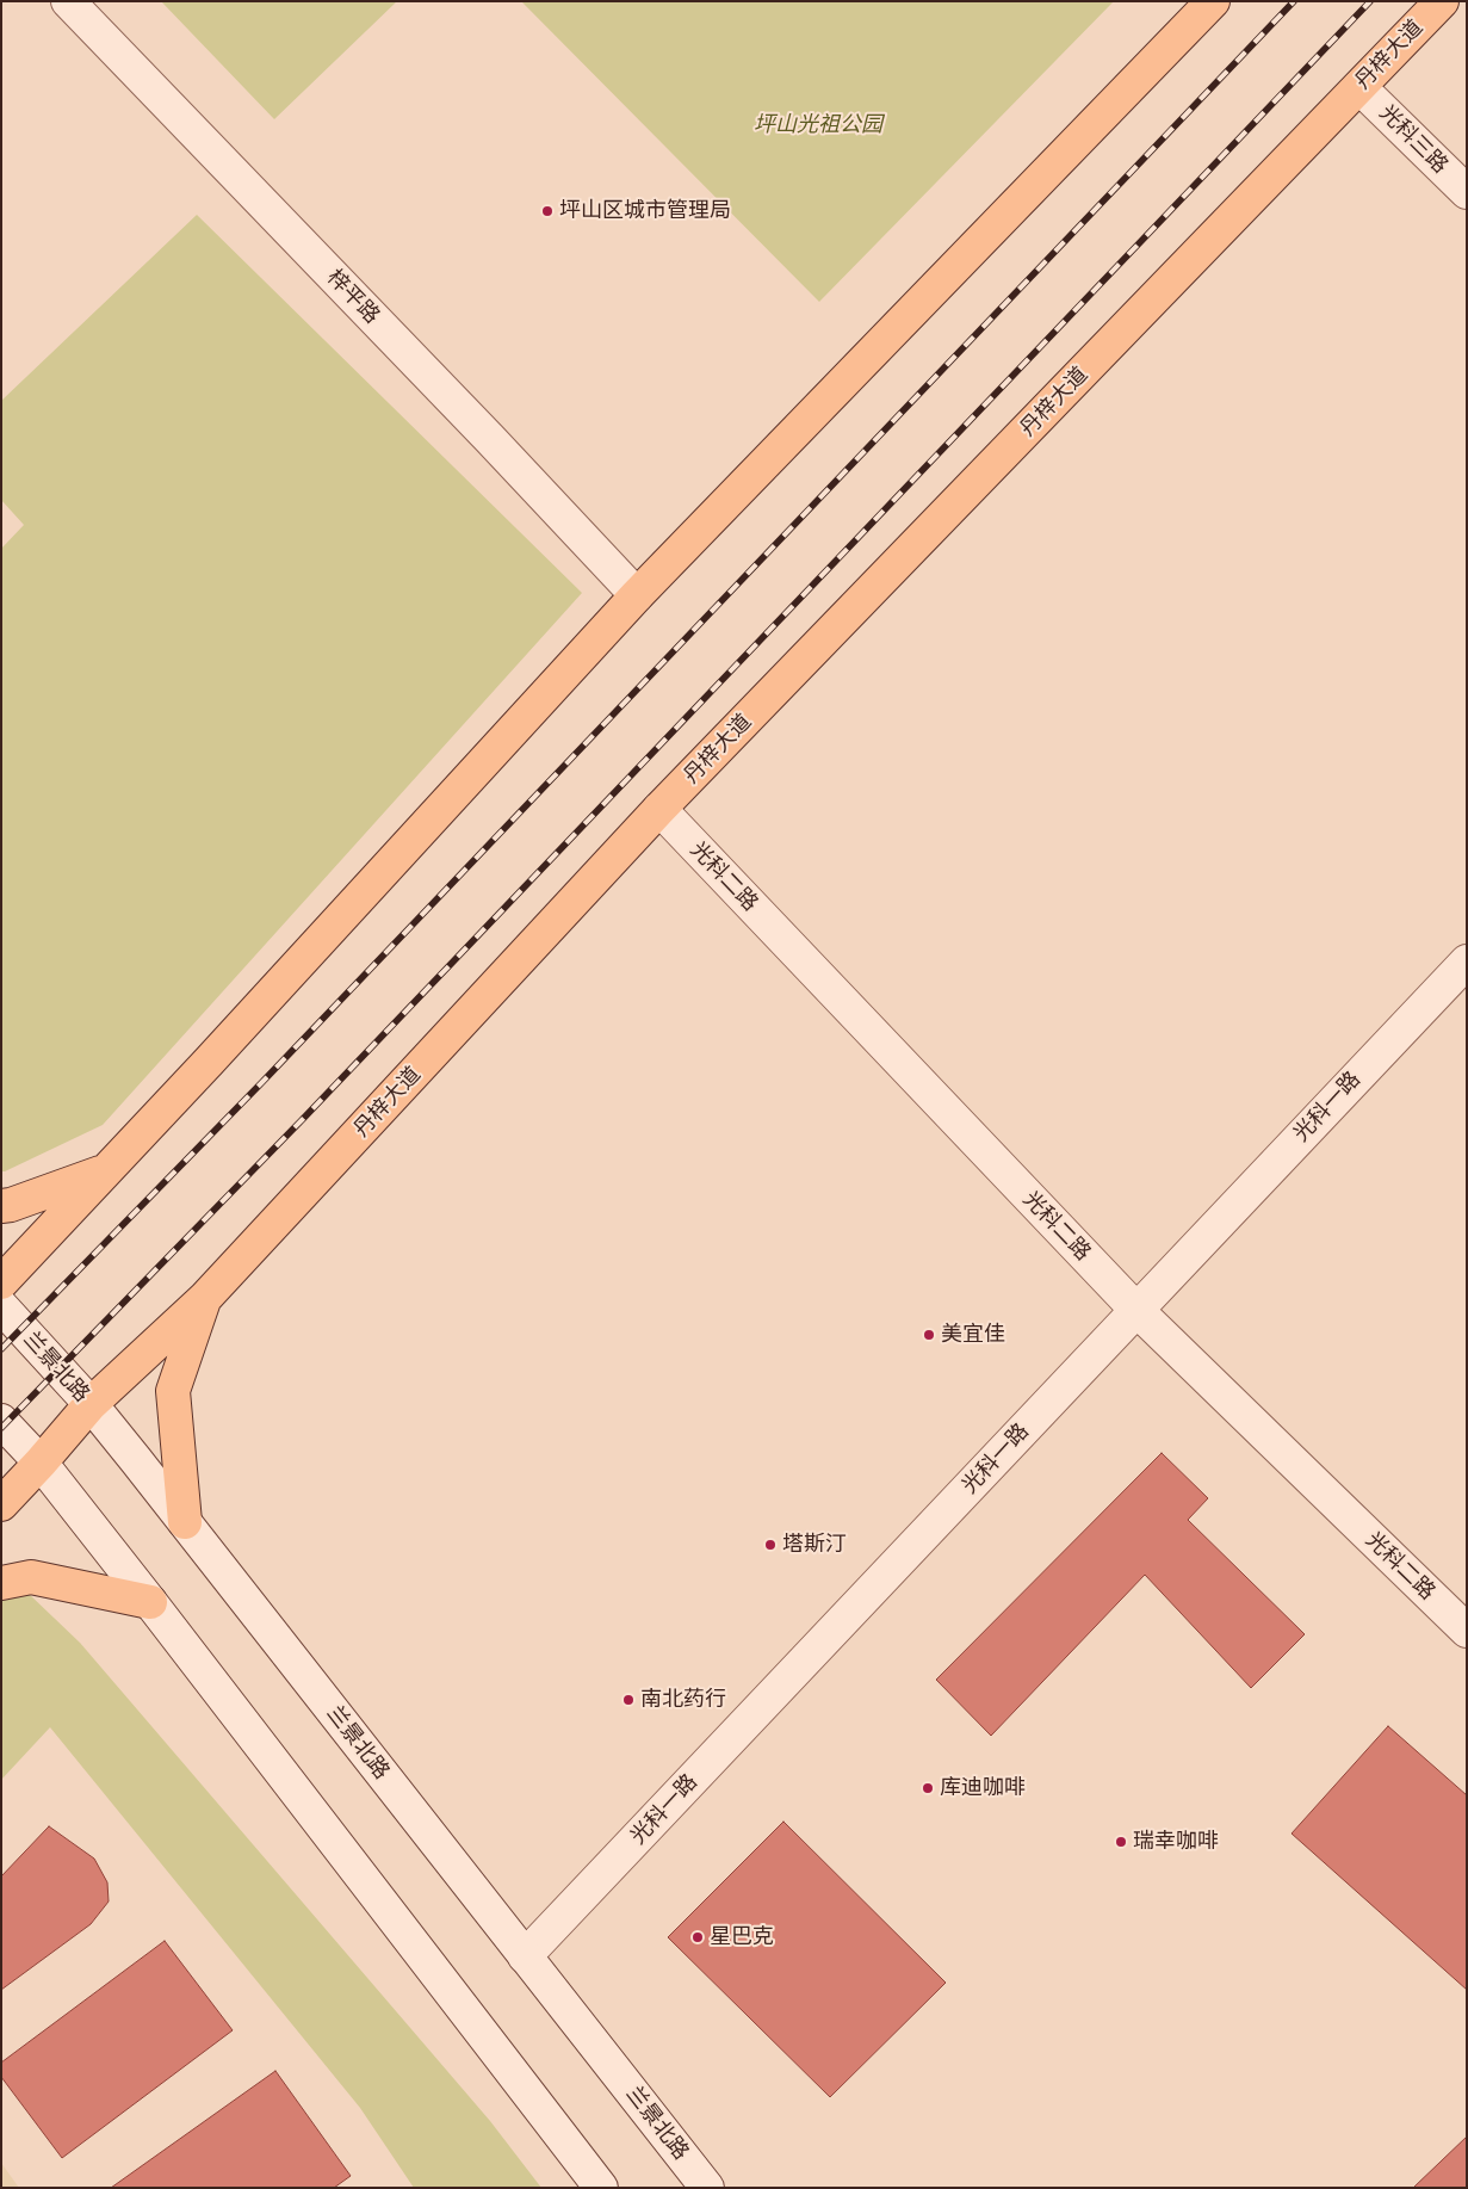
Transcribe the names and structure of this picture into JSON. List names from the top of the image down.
{
  "streets": {
    "main road": ["丹梓大道"],
    "street": [
      "光科三路",
      "梓平路",
      "光科二路",
      "光科一路",
      "兰景北路"
    ]
  },
  "crossings": [
    ["丹梓大道", "光科三路"],
    ["丹梓大道", "光科二路"],
    ["丹梓大道", "兰景北路"],
    ["光科二路", "光科一路"],
    ["光科一路", "兰景北路"]
  ],
  "parks": ["坪山光祖公园"],
  "places": [
    "坪山区城市管理局",
    "美宜佳",
    "塔斯汀",
    "南北药行",
    "库迪咖啡",
    "瑞幸咖啡",
    "星巴克"
  ]
}
